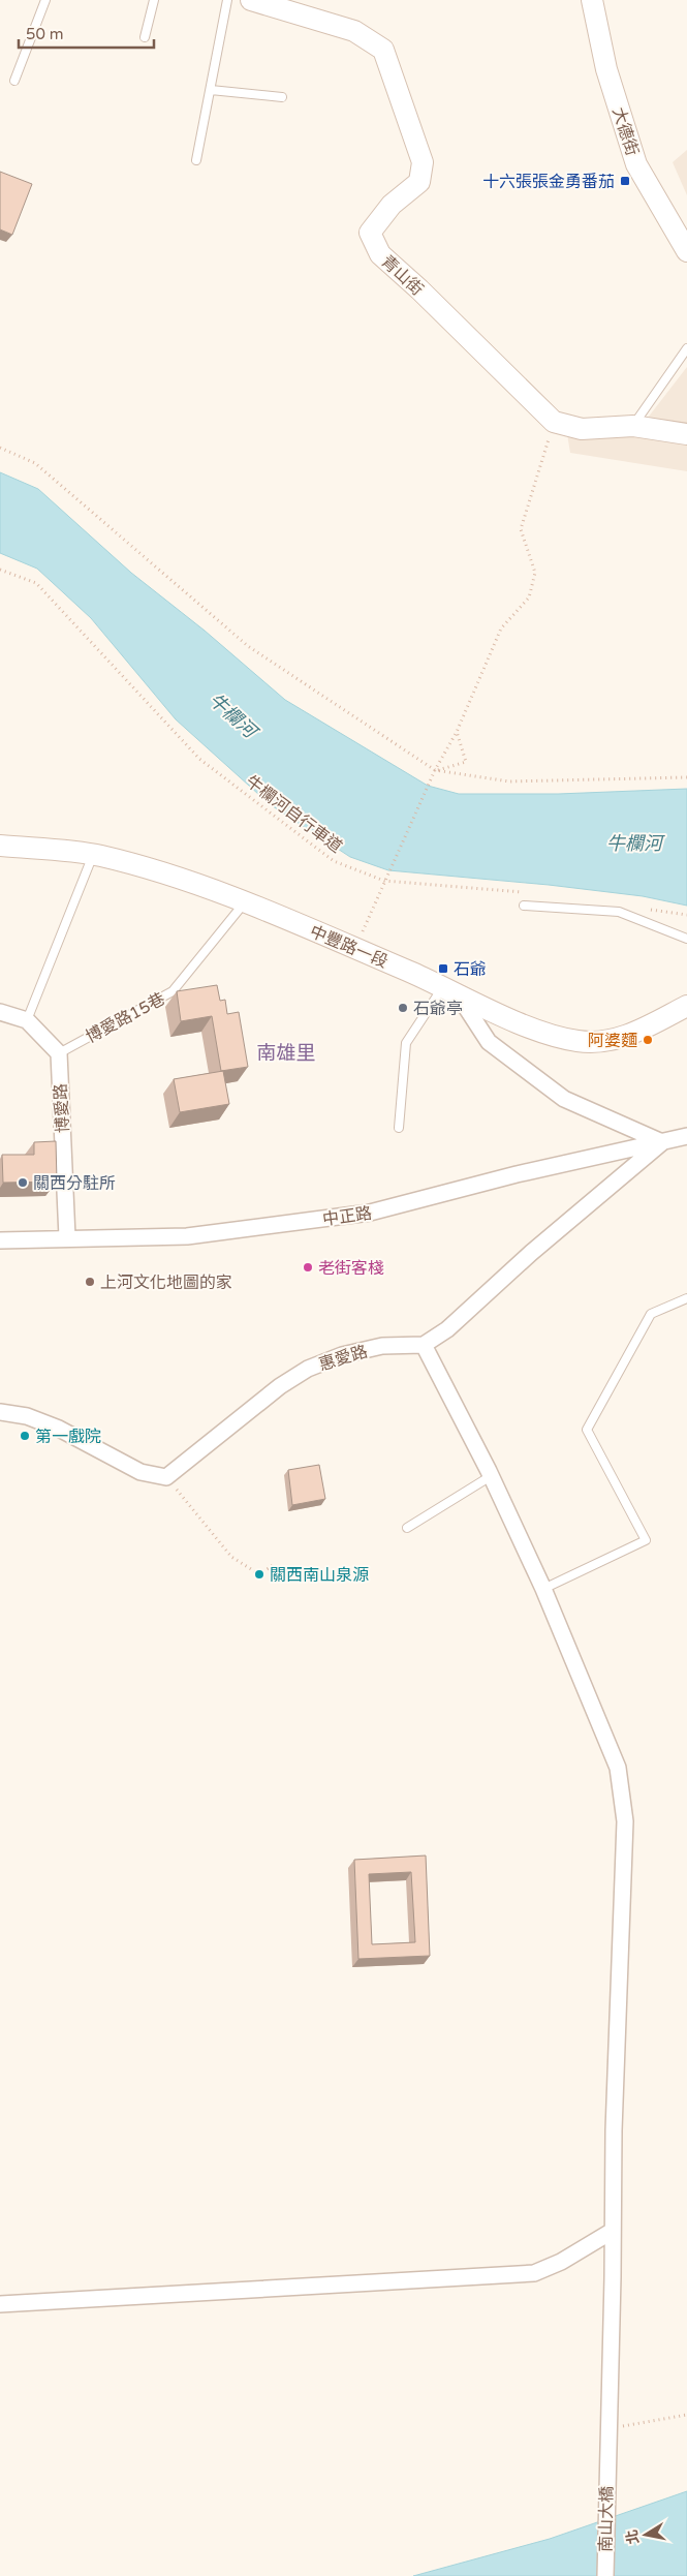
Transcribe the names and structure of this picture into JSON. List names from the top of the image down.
{
  "streets": {
    "street": [
      "大德街",
      "青山街",
      "中豐路一段",
      "博愛路",
      "中正路",
      "惠愛路",
      "南山大橋"
    ],
    "lane": ["博愛路15巷"],
    "path": ["牛欄河自行車道"]
  },
  "crossings": [
    ["中豐路一段", "博愛路15巷"],
    ["博愛路15巷", "博愛路"],
    ["博愛路", "中正路"],
    ["惠愛路", "南山大橋"]
  ],
  "districts": ["南雄里"],
  "water": ["牛欄河"],
  "places": {
    "transit": ["十六張張金勇番茄", "石爺"],
    "other": [
      "石爺亭",
      "阿婆麵",
      "關西分駐所",
      "老街客棧",
      "上河文化地圖的家",
      "第一戲院",
      "關西南山泉源"
    ]
  },
  "scale_bar": "50 m",
  "north": "left"
}
